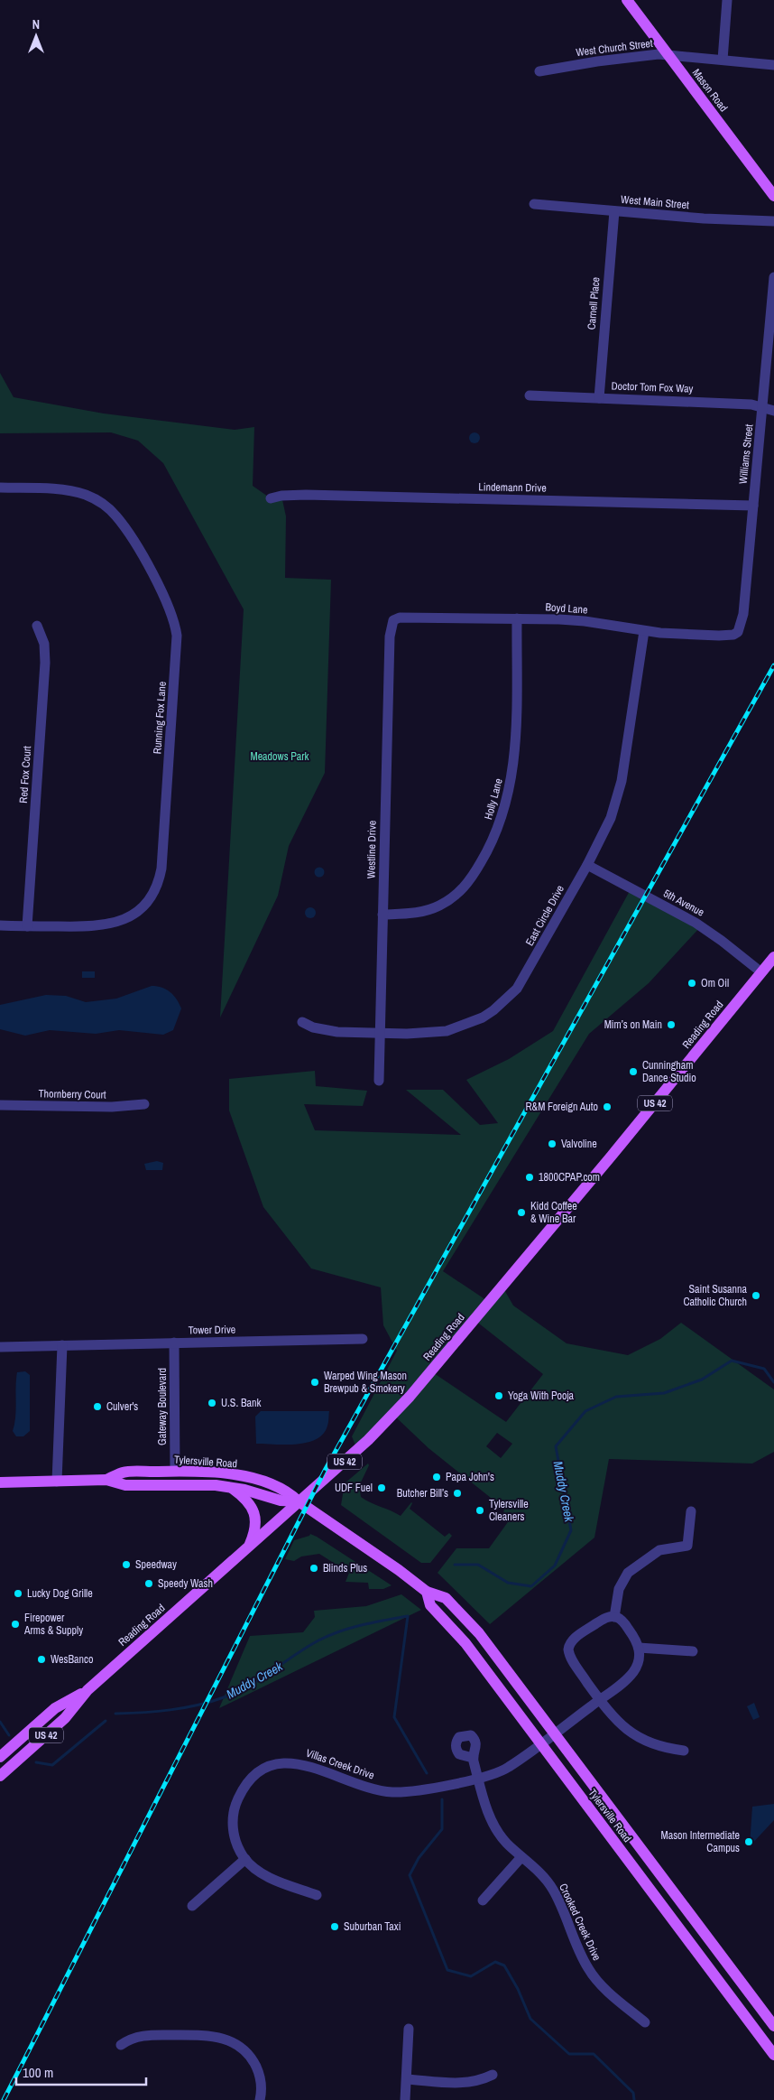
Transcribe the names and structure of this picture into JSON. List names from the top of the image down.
{
  "streets": {
    "main road": [
      "Mason Road",
      "Reading Road",
      "US 42",
      "Tylersville Road"
    ],
    "street": [
      "West Church Street",
      "West Main Street",
      "Carnell Place",
      "Doctor Tom Fox Way",
      "Williams Street",
      "Lindemann Drive",
      "Boyd Lane",
      "Running Fox Lane",
      "Red Fox Court",
      "Holly Lane",
      "Westline Drive",
      "5th Avenue",
      "East Circle Drive",
      "Thornberry Court",
      "Tower Drive",
      "Gateway Boulevard",
      "Villas Creek Drive",
      "Crooked Creek Drive"
    ]
  },
  "crossings": [
    ["West Church Street", "Mason Road"],
    ["West Main Street", "Carnell Place"],
    ["Carnell Place", "Doctor Tom Fox Way"],
    ["Doctor Tom Fox Way", "Williams Street"],
    ["Williams Street", "Lindemann Drive"],
    ["Williams Street", "Boyd Lane"],
    ["Boyd Lane", "Holly Lane"],
    ["Boyd Lane", "Westline Drive"],
    ["Boyd Lane", "East Circle Drive"],
    ["Running Fox Lane", "Red Fox Court"],
    ["Holly Lane", "Westline Drive"],
    ["Westline Drive", "East Circle Drive"],
    ["5th Avenue", "East Circle Drive"],
    ["5th Avenue", "Reading Road"],
    ["Reading Road", "Tylersville Road"],
    ["Tower Drive", "Gateway Boulevard"],
    ["Gateway Boulevard", "Tylersville Road"],
    ["Tylersville Road", "Villas Creek Drive"],
    ["Villas Creek Drive", "Crooked Creek Drive"]
  ],
  "water": ["Muddy Creek"],
  "parks": ["Meadows Park"],
  "places": [
    "Om Oil",
    "Mim’s on Main",
    "Cunningham Dance Studio",
    "R&M Foreign Auto",
    "Valvoline",
    "1800CPAP.com",
    "Kidd Coffee & Wine Bar",
    "Saint Susanna Catholic Church",
    "Warped Wing Mason Brewpub & Smokery",
    "Yoga With Pooja",
    "U.S. Bank",
    "Culver's",
    "Papa John's",
    "UDF Fuel",
    "Butcher Bill’s",
    "Tylersville Cleaners",
    "Speedway",
    "Blinds Plus",
    "Speedy Wash",
    "Lucky Dog Grille",
    "Firepower Arms & Supply",
    "WesBanco",
    "Mason Intermediate Campus",
    "Suburban Taxi"
  ],
  "scale_bar": "100 m",
  "north": "top"
}
